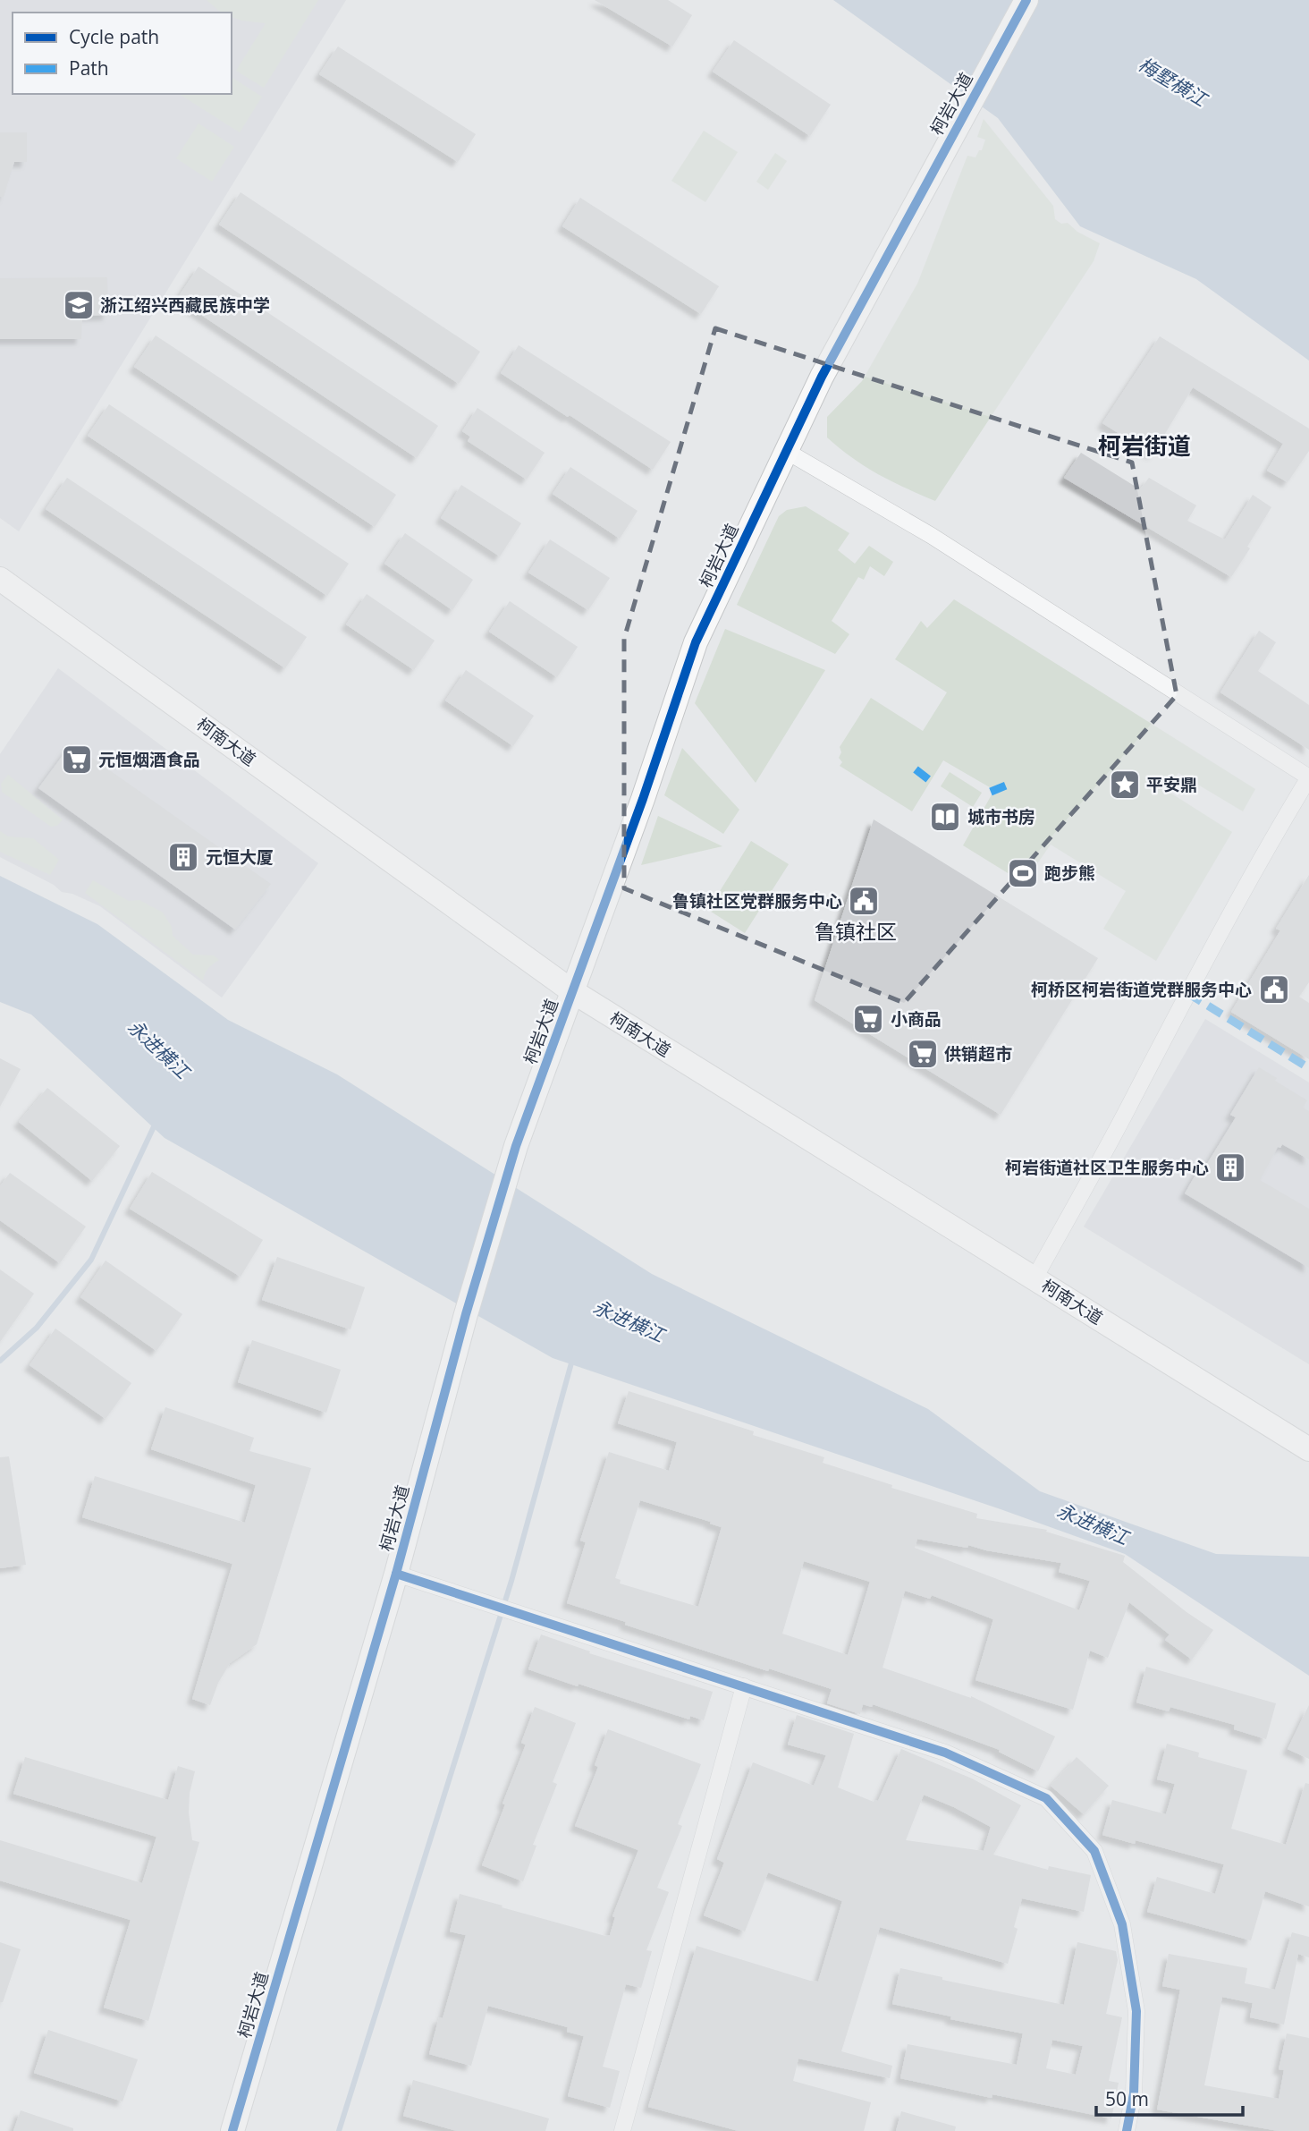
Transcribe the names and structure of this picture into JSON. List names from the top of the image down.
{
  "streets": {
    "street": ["柯岩大道", "柯南大道"]
  },
  "crossings": [
    ["柯岩大道", "柯南大道"]
  ],
  "districts": ["柯岩街道", "鲁镇社区"],
  "water": ["梅墅横江", "永进横江"],
  "places": {
    "school or university": ["浙江绍兴西藏民族中学"],
    "supermarket": ["元恒烟酒食品", "小商品", "供销超市"],
    "place": ["平安鼎"],
    "library": ["城市书房"],
    "building": ["元恒大厦", "柯岩街道社区卫生服务中心"],
    "sports": ["跑步熊"],
    "public building": ["鲁镇社区党群服务中心", "柯桥区柯岩街道党群服务中心"]
  },
  "legend": ["Cycle path", "Path"],
  "scale_bar": "50 m"
}
